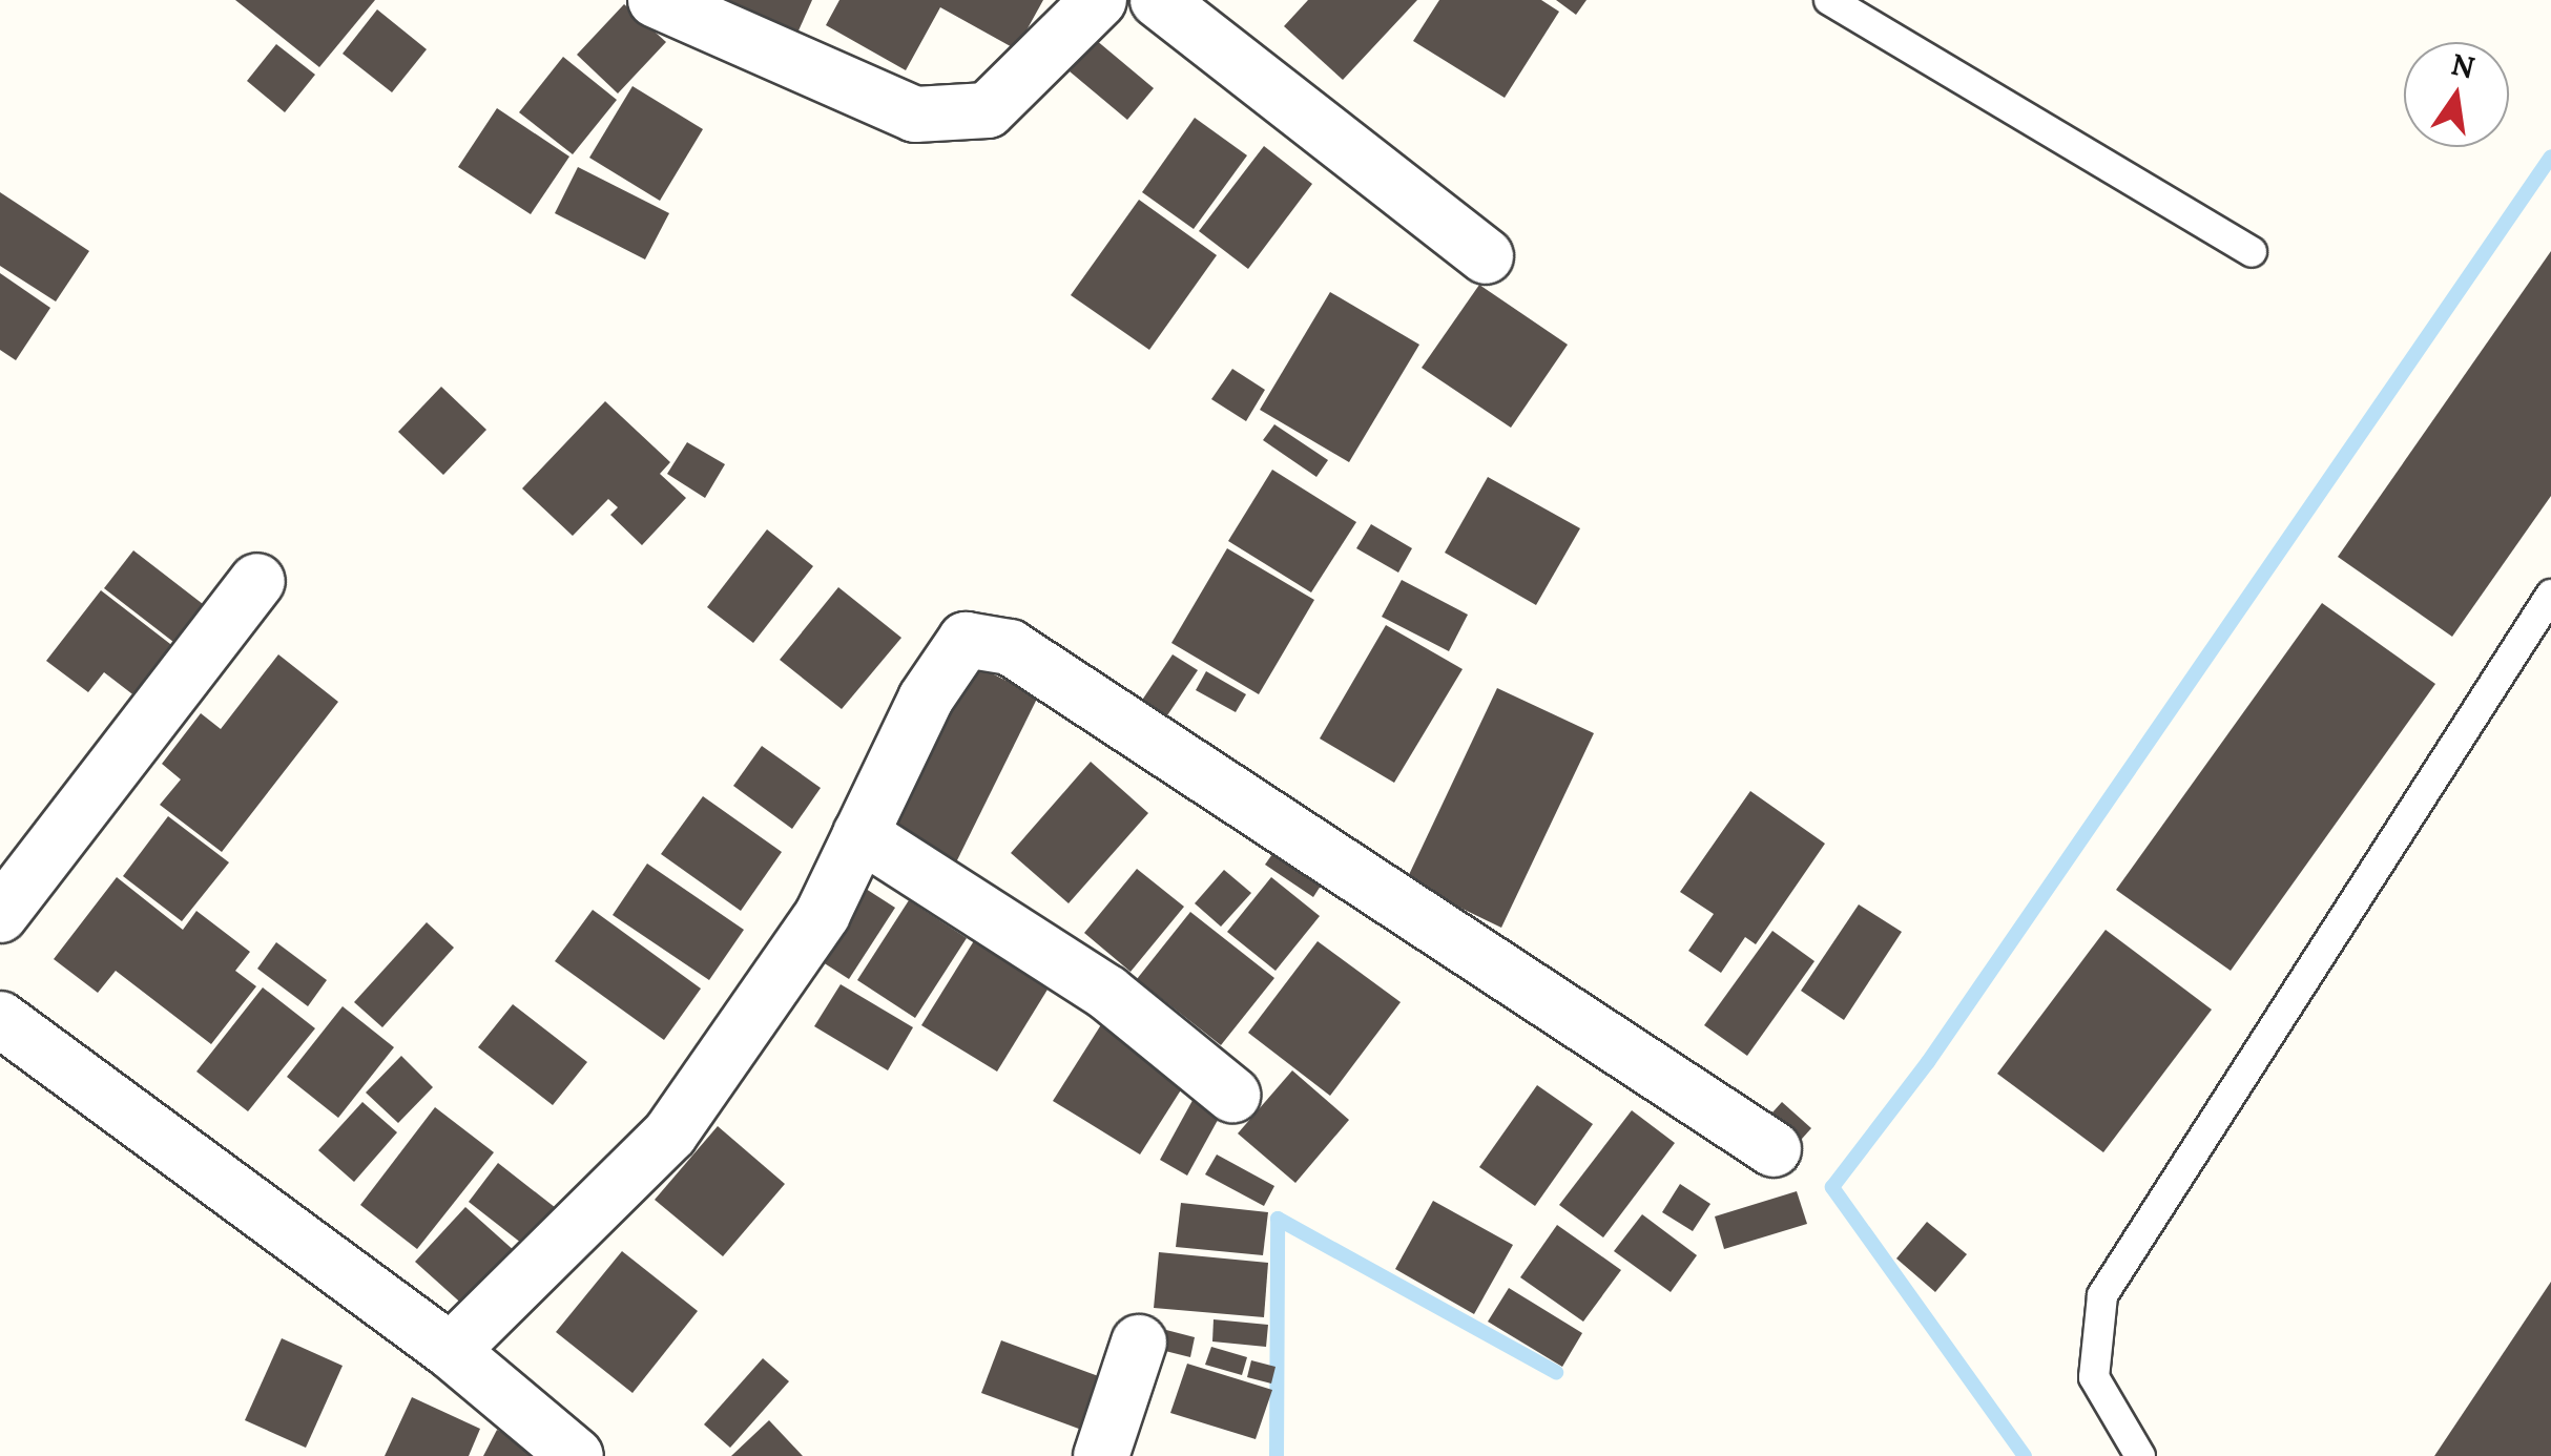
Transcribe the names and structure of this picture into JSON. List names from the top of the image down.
{
  "north": "top"
}
